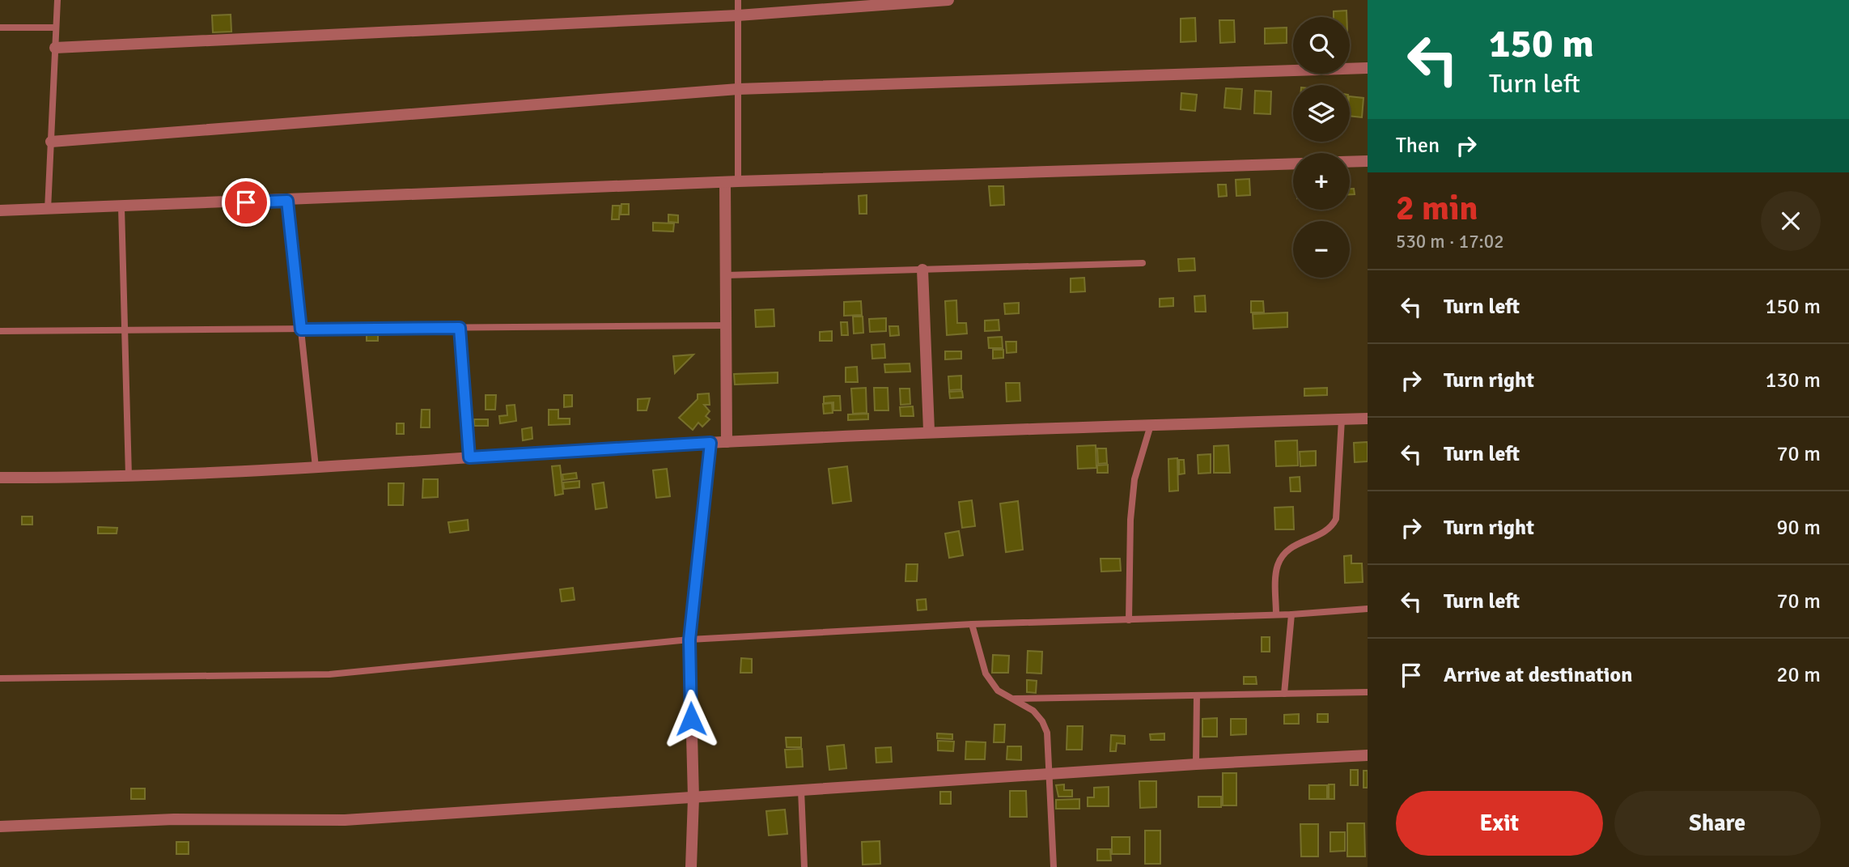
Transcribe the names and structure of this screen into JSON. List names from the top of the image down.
{
  "page": {
    "turn": ["150 m", "Turn left"],
    "map_buttons": ["+", "−"],
    "then": "Then",
    "heading": ["2 min", "530 m · 17:02"],
    "list": [
      {
        "name": "Turn left",
        "value": "150 m"
      },
      {
        "name": "Turn right",
        "value": "130 m"
      },
      {
        "name": "Turn left",
        "value": "70 m"
      },
      {
        "name": "Turn right",
        "value": "90 m"
      },
      {
        "name": "Turn left",
        "value": "70 m"
      },
      {
        "name": "Arrive at destination",
        "value": "20 m"
      }
    ],
    "buttons": ["Exit", "Share"]
  }
}
